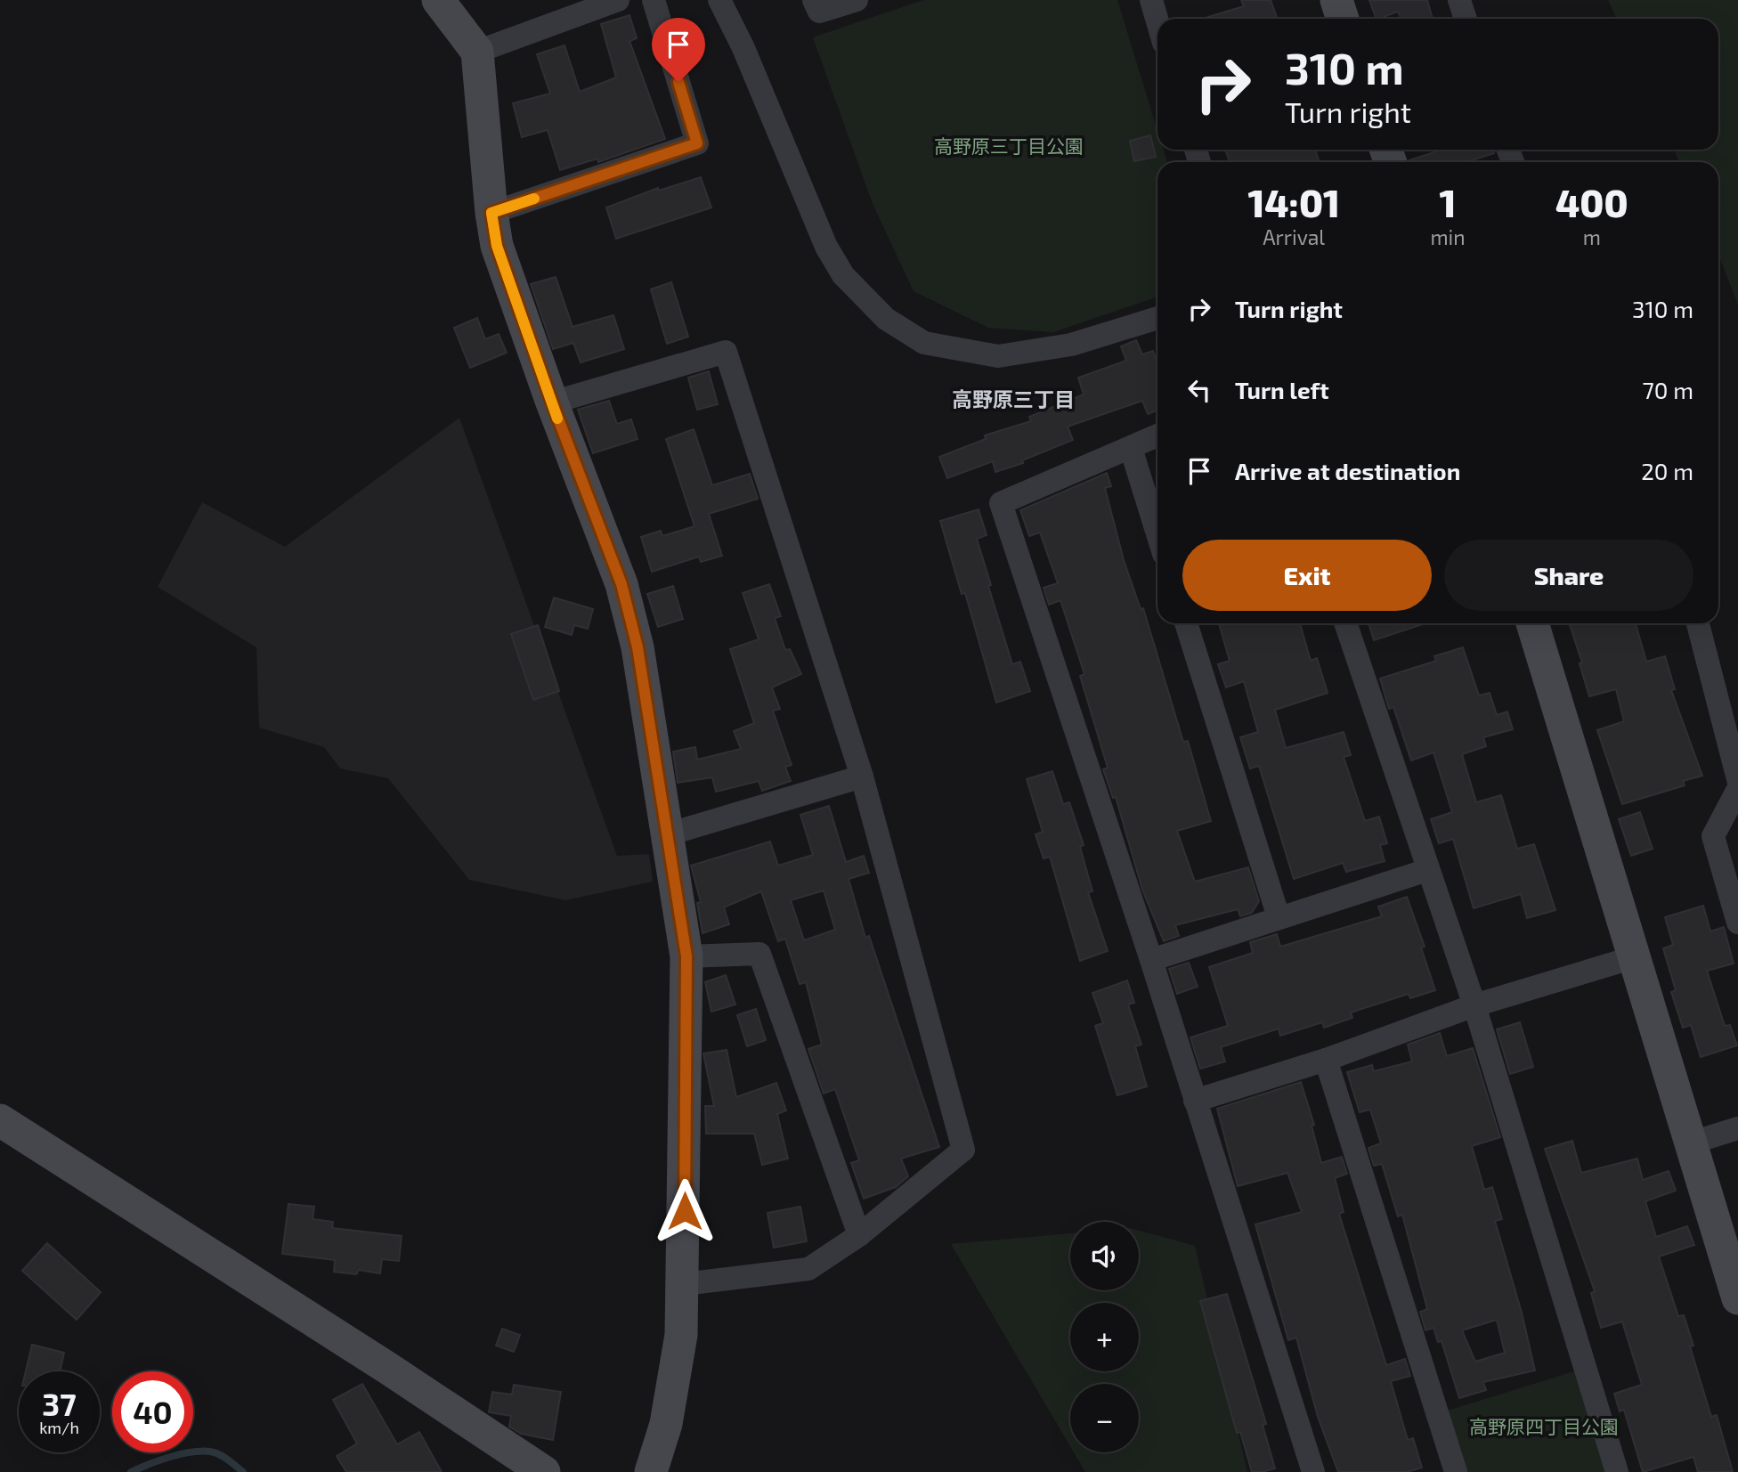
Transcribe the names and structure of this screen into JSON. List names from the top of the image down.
{
  "districts": ["高野原三丁目"],
  "parks": ["高野原三丁目公園", "高野原四丁目公園"],
  "page": {
    "turn": ["310 m", "Turn right"],
    "eta": [
      "14:01",
      "Arrival",
      "1",
      "min",
      "400",
      "m"
    ],
    "list": [
      {
        "name": "Turn right",
        "value": "310 m"
      },
      {
        "name": "Turn left",
        "value": "70 m"
      },
      {
        "name": "Arrive at destination",
        "value": "20 m"
      }
    ],
    "buttons": ["Exit", "Share"],
    "map_buttons": ["+", "−"],
    "speed": "37 km/h",
    "limit": "40"
  }
}
